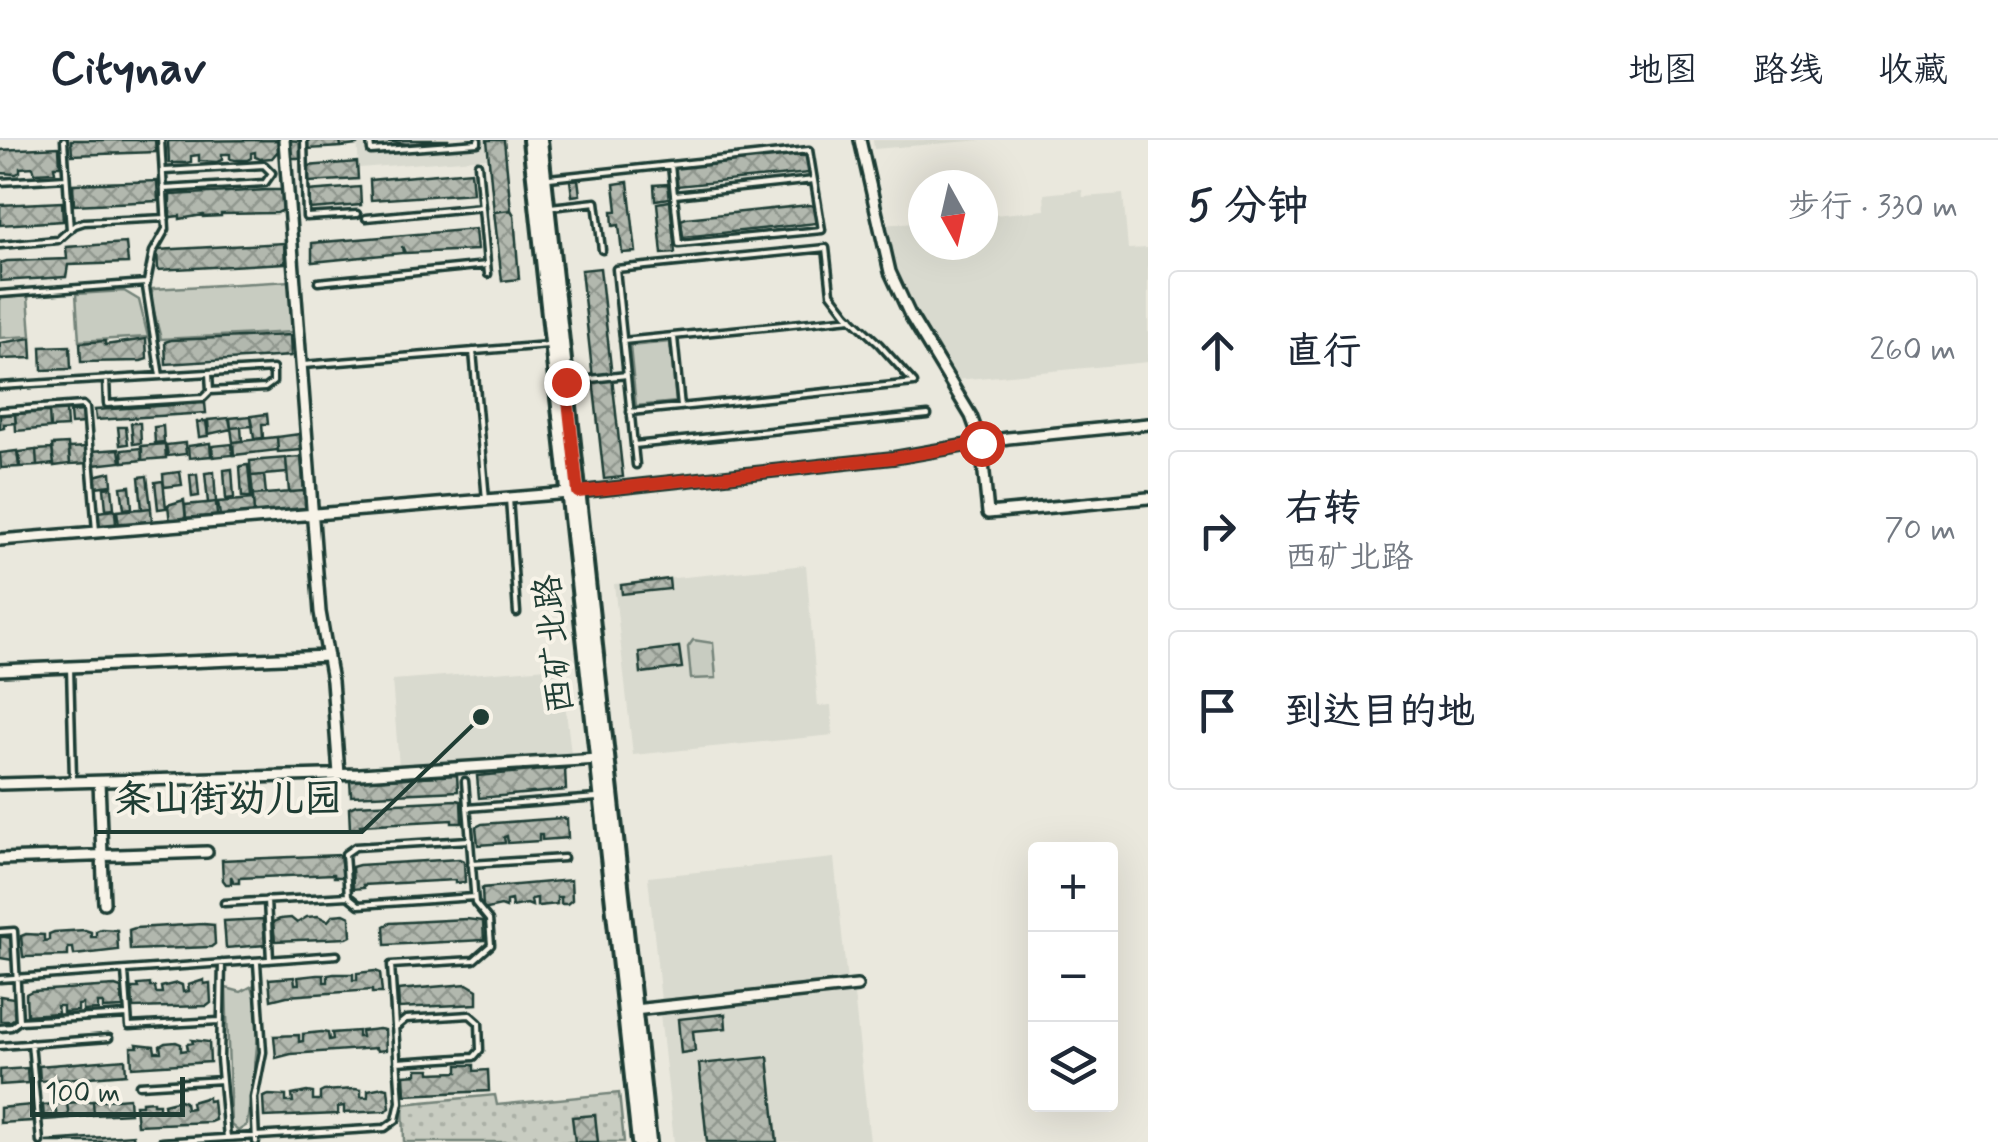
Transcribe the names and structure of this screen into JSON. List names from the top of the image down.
{
  "streets": {
    "main road": ["西矿北路"]
  },
  "places": ["条山街幼儿园"],
  "scale_bar": "100 m",
  "north": "bottom",
  "page": {
    "header": "Citynav",
    "nav": ["地图", "路线", "收藏"],
    "heading": ["5 分钟", "步行 · 330 m"],
    "list": [
      ["直行", "260 m"],
      ["右转", "西矿北路", "70 m"],
      "到达目的地"
    ],
    "map_buttons": ["+", "−"],
    "scale": "100 m"
  }
}
